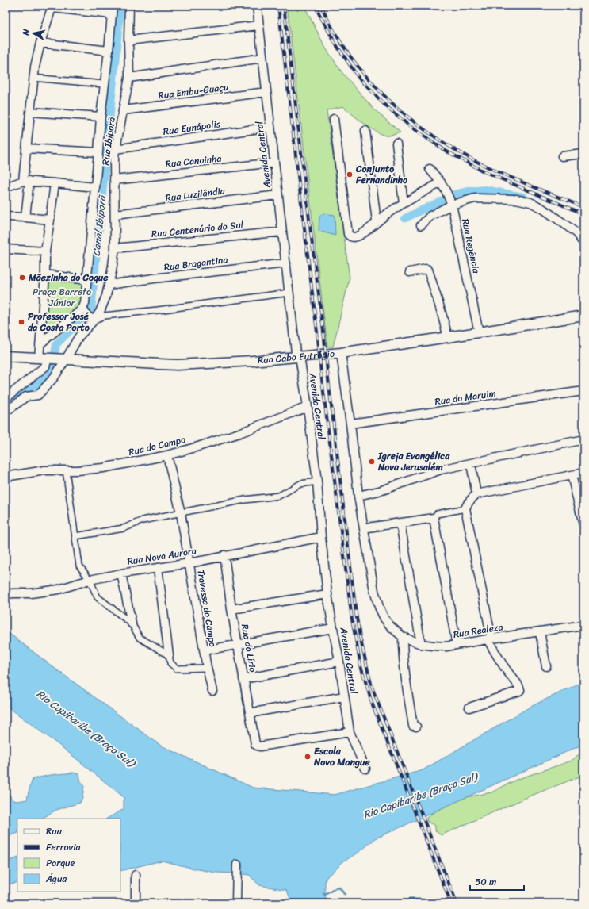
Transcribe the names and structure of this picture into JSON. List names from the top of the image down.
{
  "streets": {
    "street": [
      "Rua Embu-Guaçu",
      "Rua Eunápolis",
      "Rua Ibiporã",
      "Avenida Central",
      "Rua Canoinha",
      "Rua Luzilândia",
      "Rua Centenário do Sul",
      "Rua Regência",
      "Rua Bragantina",
      "Rua Cabo Eutrópio",
      "Rua do Maruim",
      "Rua do Campo",
      "Rua Nova Aurora",
      "Travessa do Campo",
      "Rua Realeza",
      "Rua do Lírio"
    ]
  },
  "crossings": [
    ["Rua Embu-Guaçu", "Rua Ibiporã"],
    ["Rua Embu-Guaçu", "Avenida Central"],
    ["Rua Eunápolis", "Rua Ibiporã"],
    ["Rua Eunápolis", "Avenida Central"],
    ["Rua Ibiporã", "Rua Canoinha"],
    ["Rua Ibiporã", "Rua Luzilândia"],
    ["Rua Ibiporã", "Rua Centenário do Sul"],
    ["Rua Ibiporã", "Rua Bragantina"],
    ["Rua Ibiporã", "Rua Cabo Eutrópio"],
    ["Avenida Central", "Rua Canoinha"],
    ["Avenida Central", "Rua Luzilândia"],
    ["Avenida Central", "Rua Centenário do Sul"],
    ["Avenida Central", "Rua Bragantina"],
    ["Avenida Central", "Rua Cabo Eutrópio"],
    ["Avenida Central", "Rua do Campo"],
    ["Avenida Central", "Rua Nova Aurora"],
    ["Avenida Central", "Rua do Lírio"],
    ["Rua Regência", "Rua Cabo Eutrópio"],
    ["Rua do Campo", "Travessa do Campo"],
    ["Rua Nova Aurora", "Travessa do Campo"],
    ["Rua Nova Aurora", "Rua do Lírio"]
  ],
  "water": ["Canal Ibiporã", "Rio Capibaribe (Braço Sul)"],
  "parks": ["Praça Barreto Júnior"],
  "places": [
    "Conjunto Fernandinho",
    "Mãezinha do Coque",
    "Professor José da Costa Porto",
    "Igreja Evangélica Nova Jerusalém",
    "Escola Novo Mangue"
  ],
  "legend": [
    "Rua",
    "Ferrovia",
    "Parque",
    "Água"
  ],
  "scale_bar": "50 m",
  "north": "left"
}
